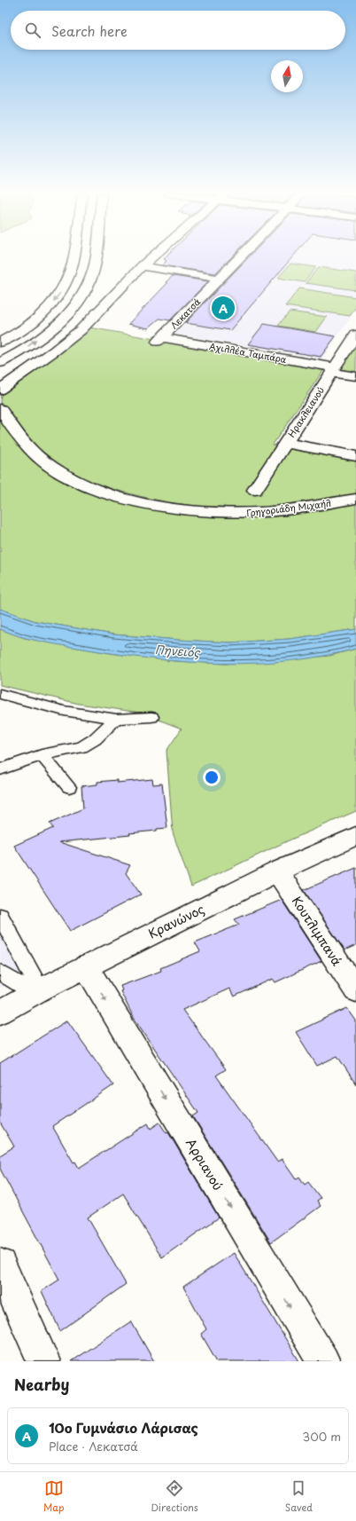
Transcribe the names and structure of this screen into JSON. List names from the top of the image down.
{
  "streets": {
    "main road": [
      "Λεκατσά",
      "Αχιλλέα Ταμπάρα",
      "Ηρακλειανού",
      "Γρηγοριάδη Μιχαήλ",
      "Κρανώνος",
      "Κουτλιμπανά",
      "Αρριανού"
    ]
  },
  "crossings": [
    ["Λεκατσά", "Αχιλλέα Ταμπάρα"],
    ["Αχιλλέα Ταμπάρα", "Ηρακλειανού"],
    ["Κρανώνος", "Κουτλιμπανά"],
    ["Κρανώνος", "Αρριανού"]
  ],
  "one_way": ["Αρριανού"],
  "water": ["Πηνειός"],
  "north": "top",
  "page": {
    "search": "Search here",
    "pins": "A",
    "heading": "Nearby",
    "list": [
      {
        "mark": "A",
        "name": "10o Γυμνάσιο Λάρισας",
        "note": "Place · Λεκατσά",
        "value": "300 m"
      }
    ],
    "nav": ["Map", "Directions", "Saved"]
  }
}
